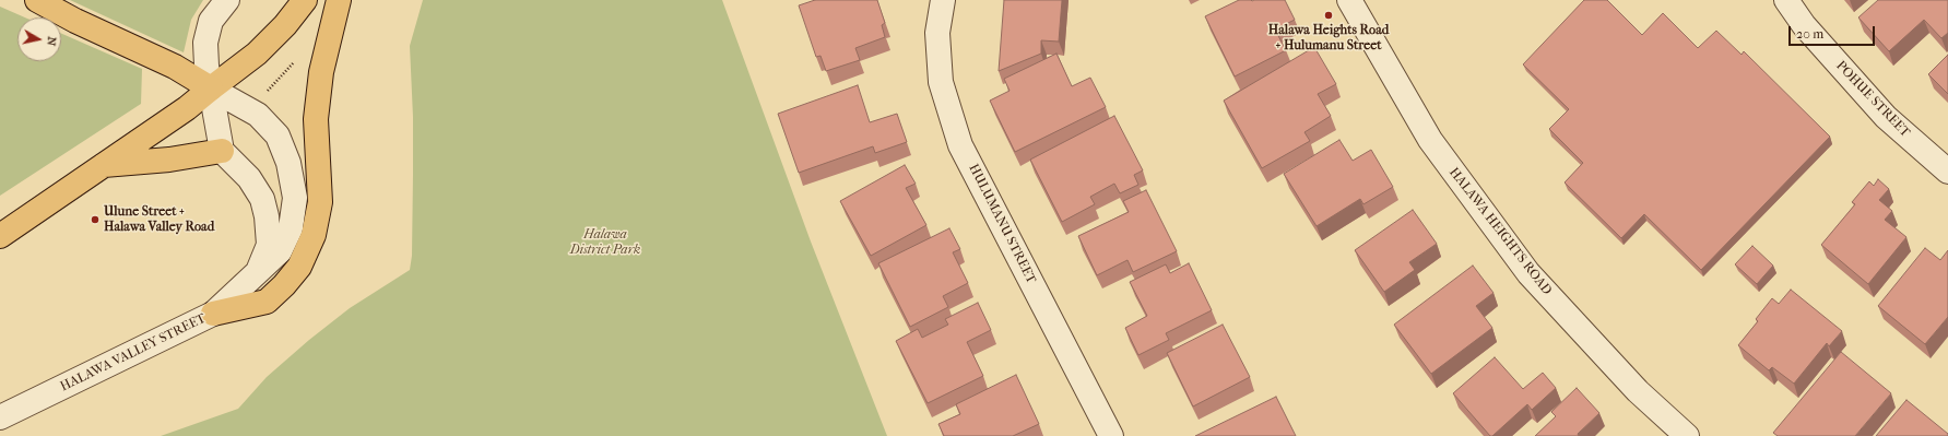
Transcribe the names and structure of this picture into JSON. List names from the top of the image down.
{
  "streets": {
    "street": [
      "POHUE STREET",
      "HULUMANU STREET",
      "HALAWA HEIGHTS ROAD",
      "HALAWA VALLEY STREET"
    ]
  },
  "parks": ["Halawa District Park"],
  "places": ["Halawa Heights Road + Hulumanu Street", "Ulune Street + Halawa Valley Road"],
  "scale_bar": "20 m",
  "north": "right"
}
